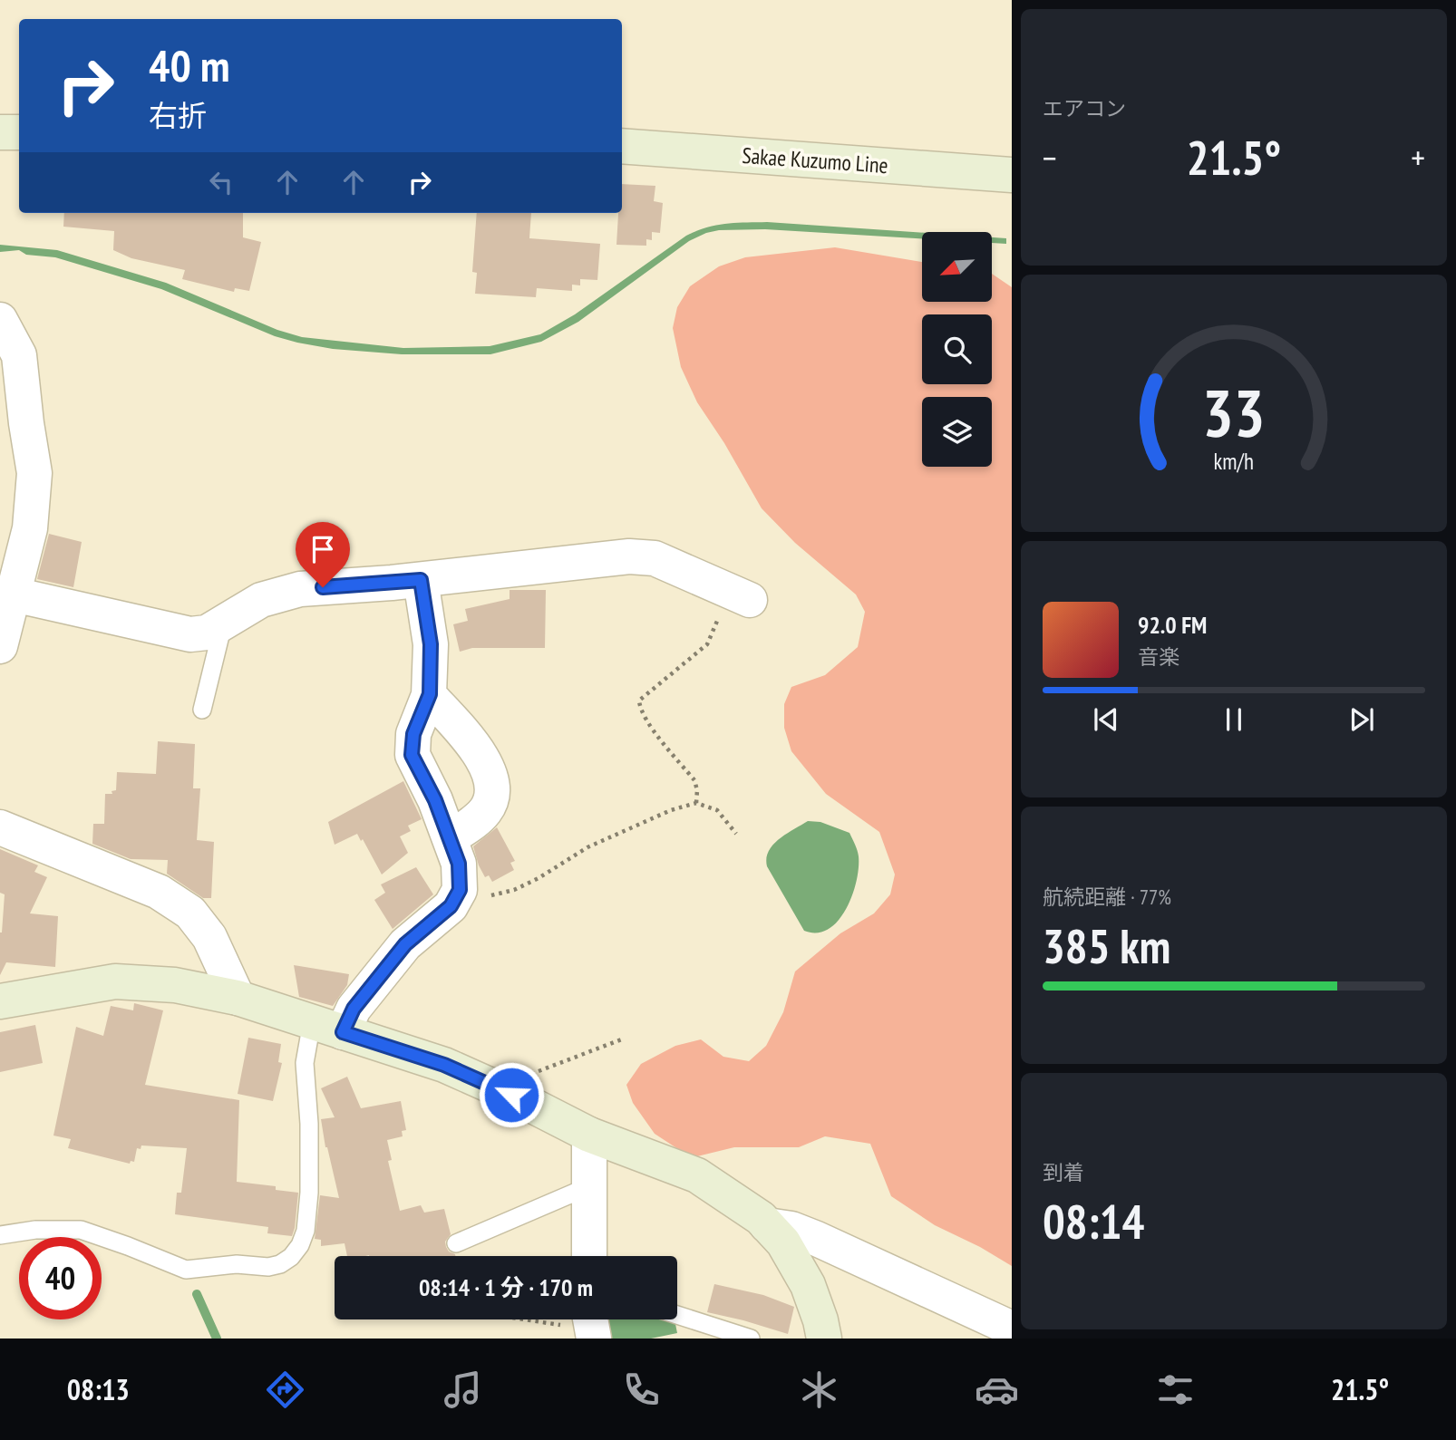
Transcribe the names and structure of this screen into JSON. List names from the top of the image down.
{
  "streets": {
    "street": ["Sakae Kuzumo Line"]
  },
  "north": "bottom left",
  "page": {
    "tile": [
      "エアコン",
      ["航続距離 · 77%", "385 km"],
      ["到着", "08:14"]
    ],
    "turn": ["40 m", "右折"],
    "heat": ["−", "21.5°", "+"],
    "song": ["92.0 FM", "音楽"],
    "limit": "40",
    "trip": "08:14 · 1 分 · 170 m",
    "tabs": ["08:13", "21.5°"],
    "gauge": ["33", "km/h"]
  }
}
